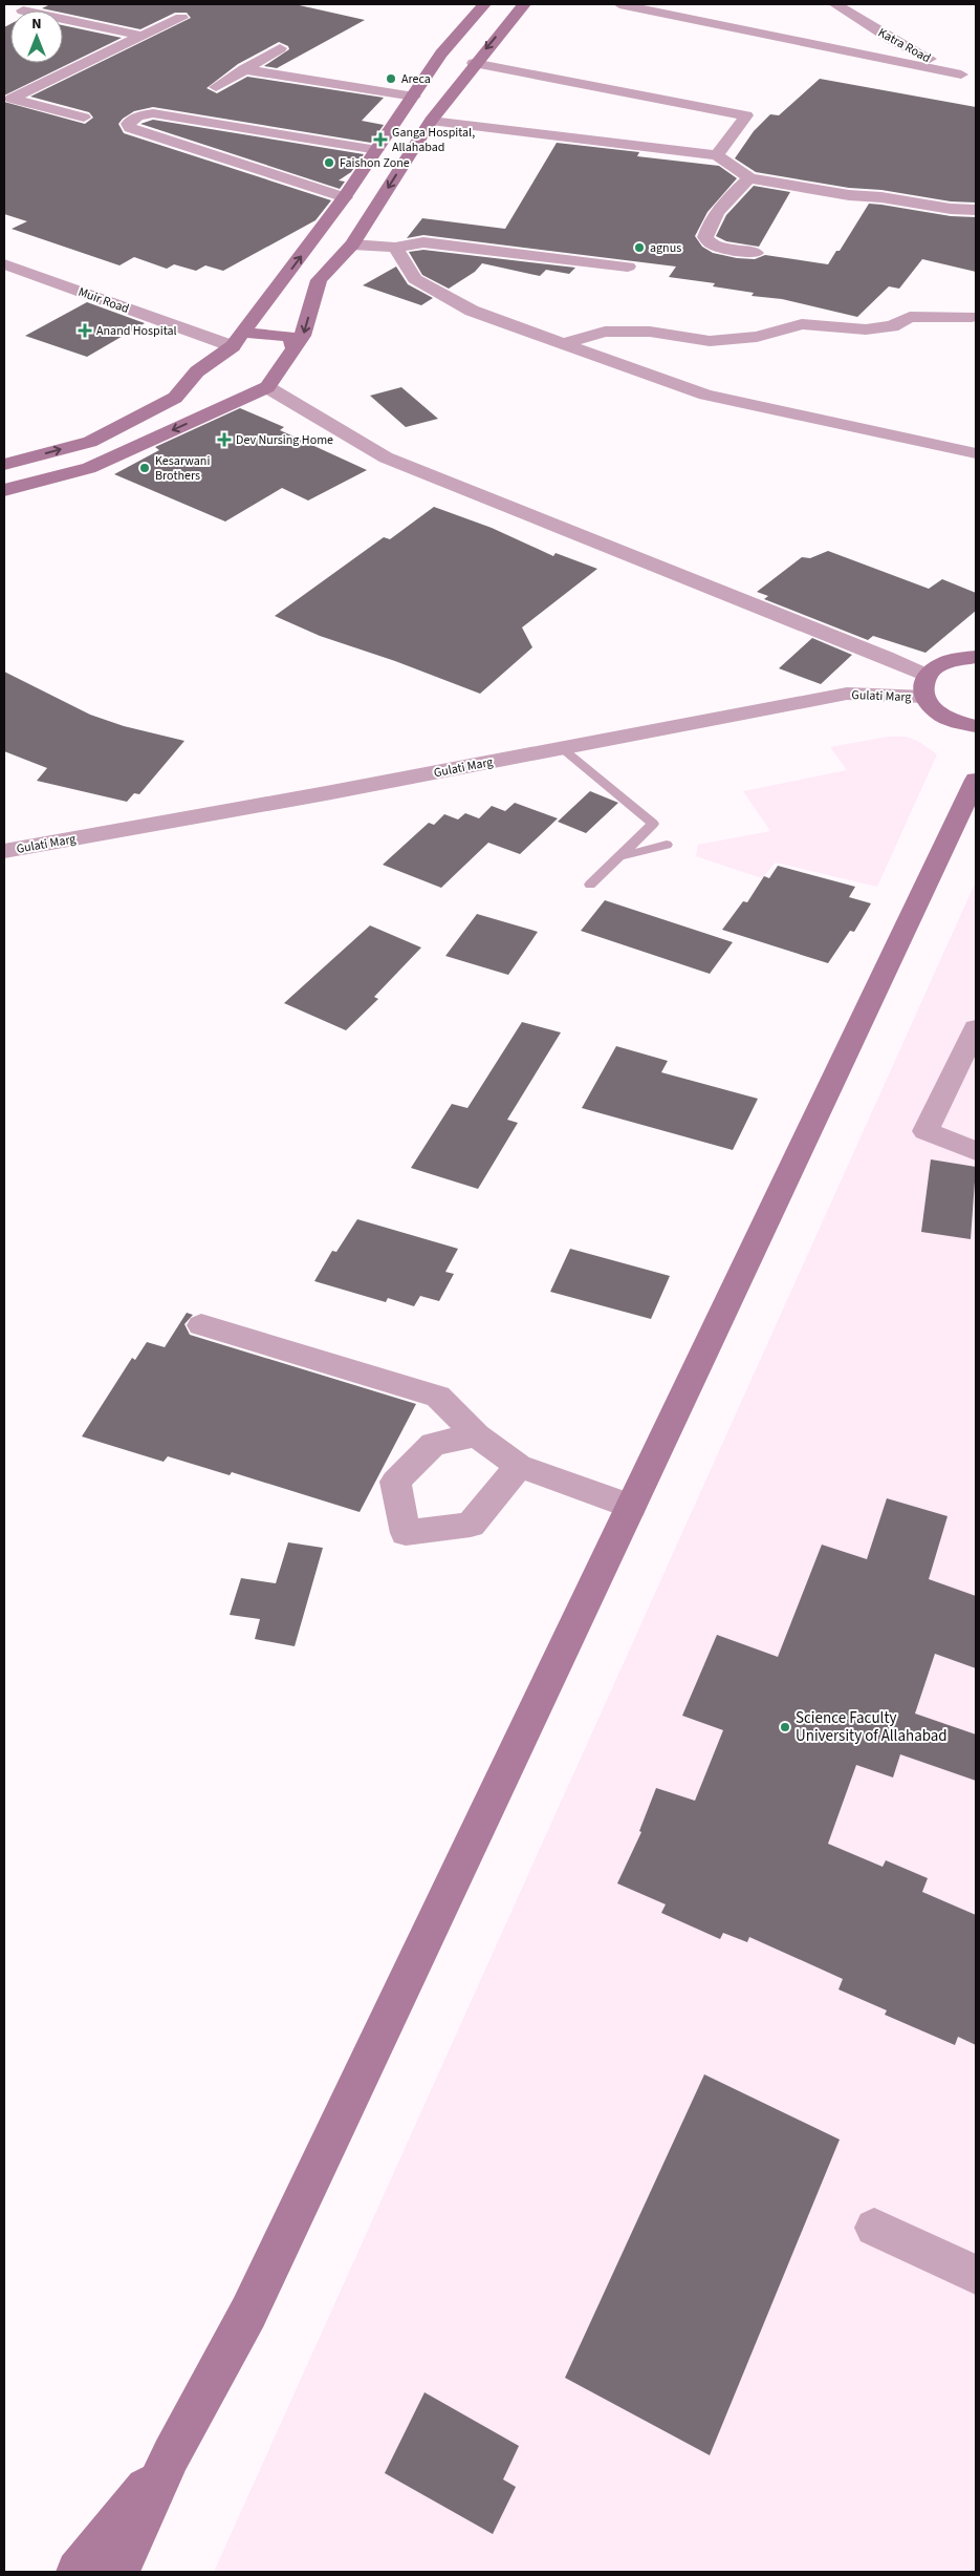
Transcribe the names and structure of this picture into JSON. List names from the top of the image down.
{
  "streets": {
    "street": ["Katra Road", "Muir Road", "Gulati Marg"]
  },
  "places": {
    "other": [
      "Areca",
      "Faishon Zone",
      "agnus",
      "Kesarwani Brothers",
      "Science Faculty University of Allahabad"
    ],
    "health": ["Ganga Hospital, Allahabad", "Anand Hospital", "Dev Nursing Home"]
  },
  "north": "top"
}
